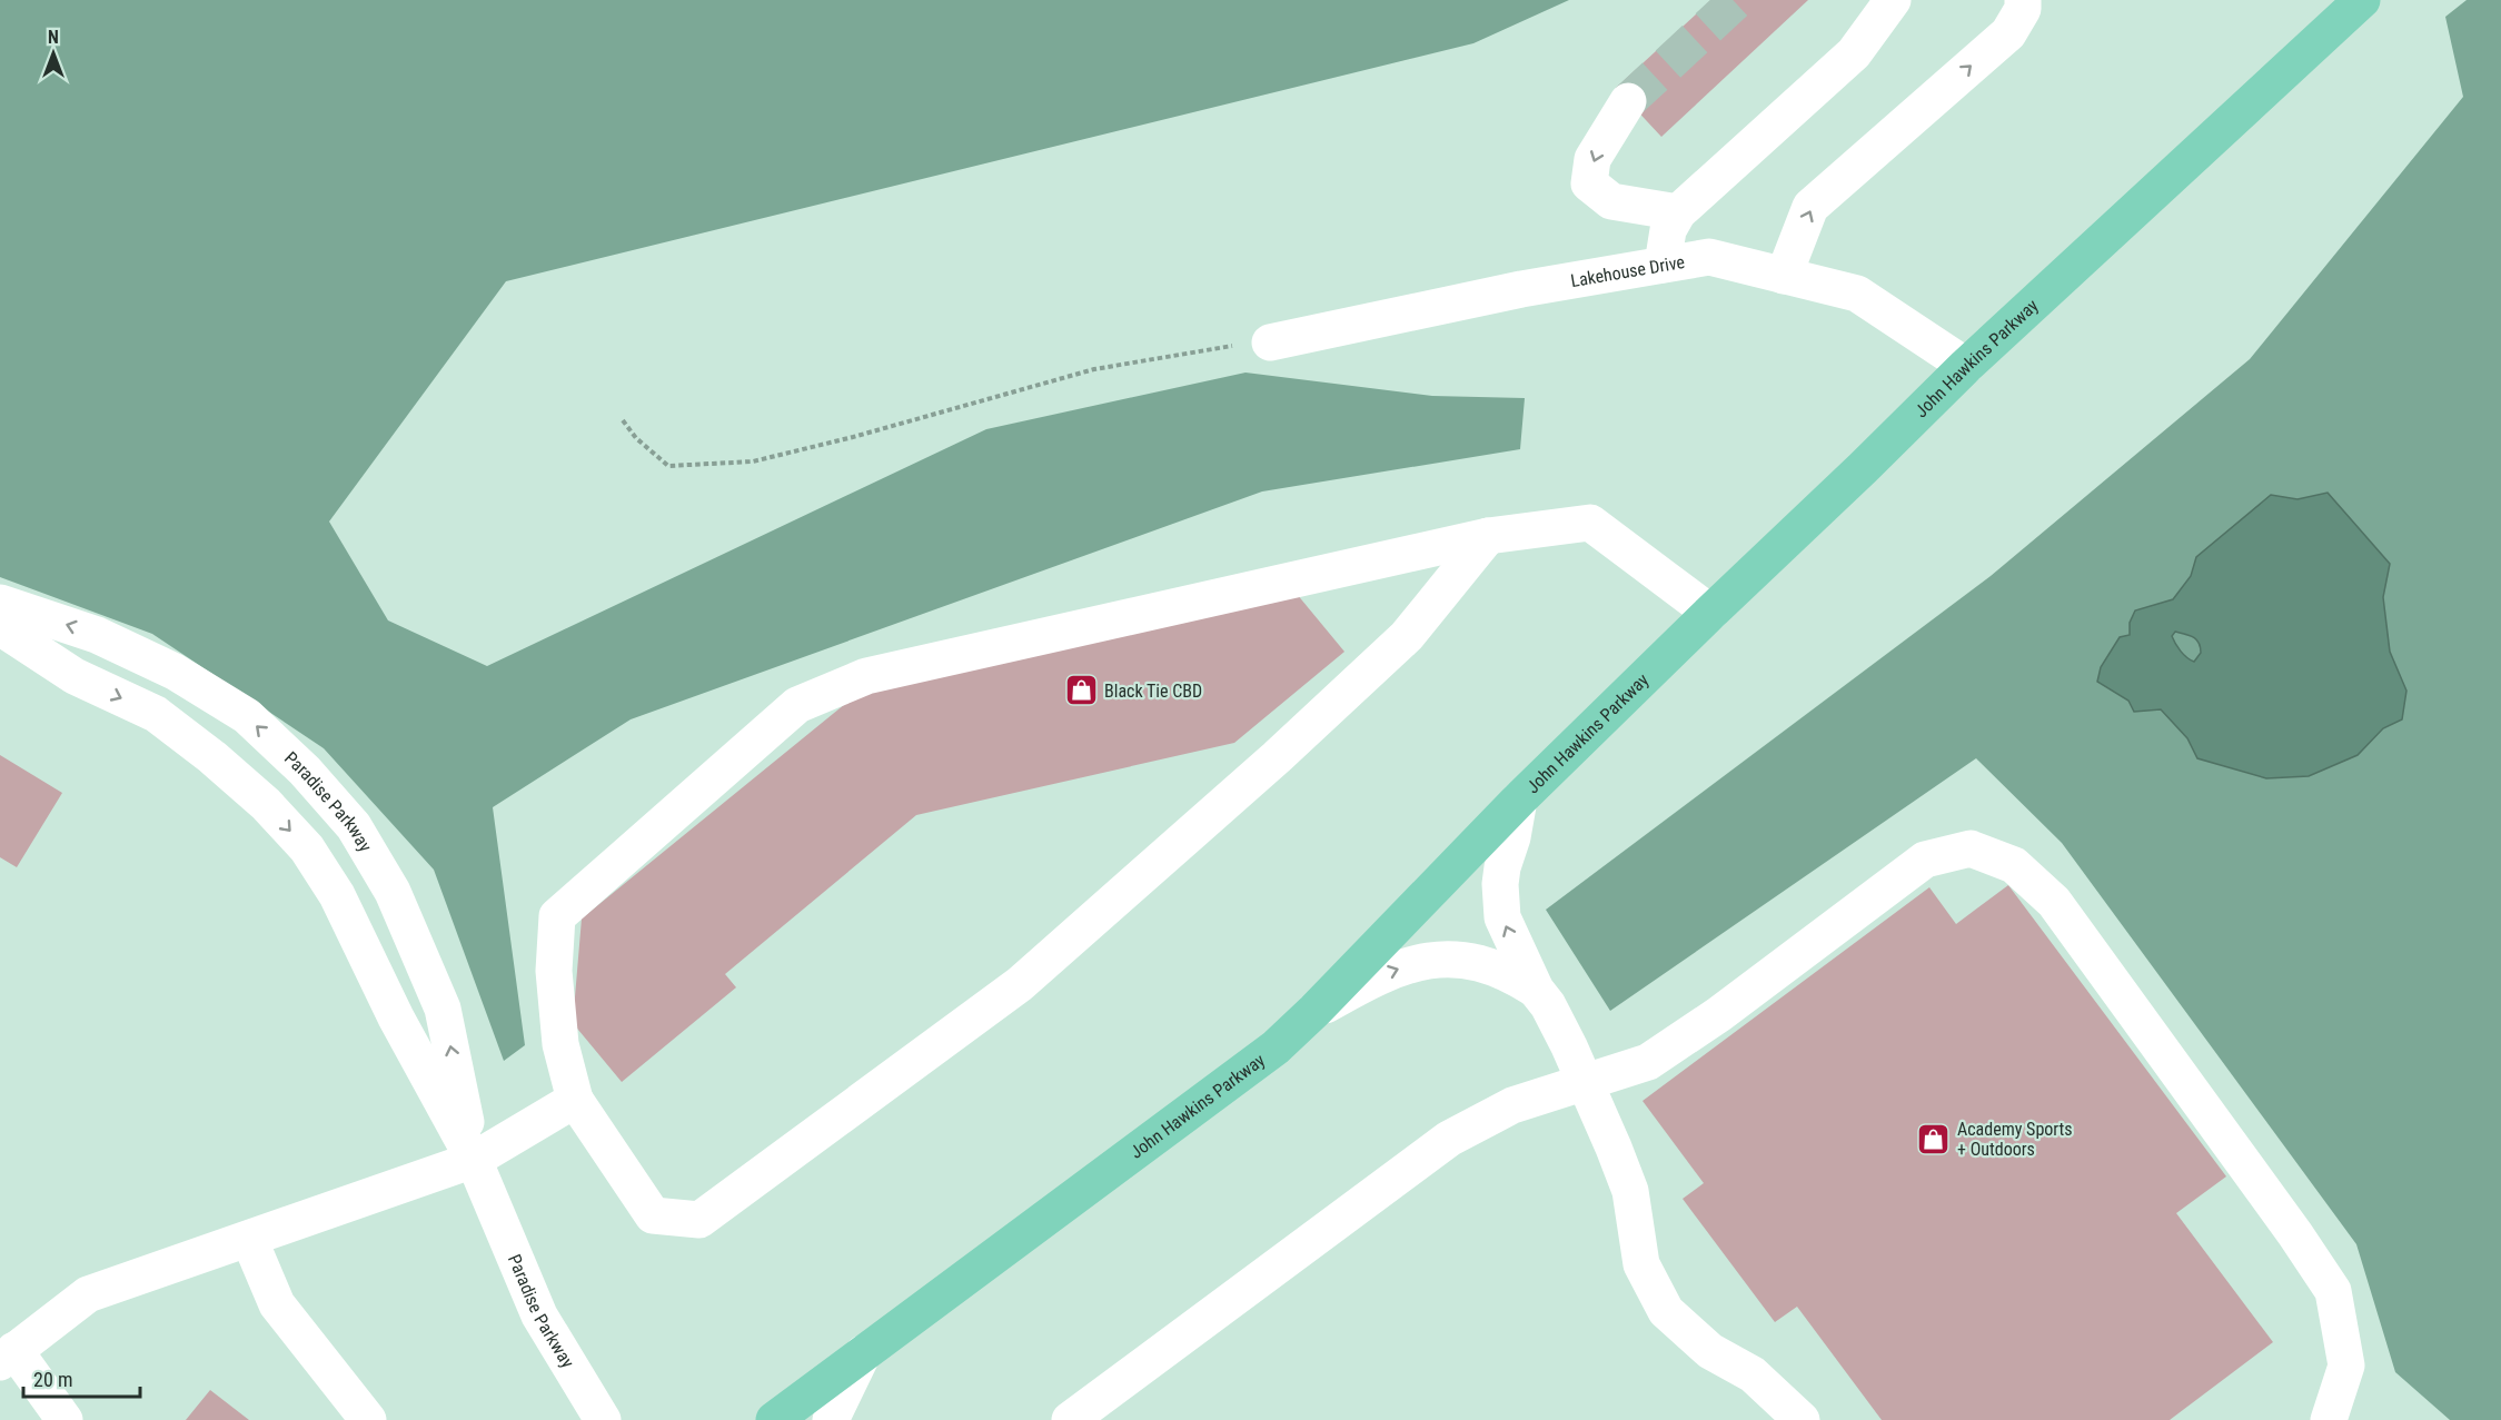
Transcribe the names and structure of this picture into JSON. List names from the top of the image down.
{
  "streets": {
    "main road": ["John Hawkins Parkway"],
    "street": ["Lakehouse Drive", "Paradise Parkway"]
  },
  "crossings": [
    ["Lakehouse Drive", "John Hawkins Parkway"]
  ],
  "places": {
    "shop": ["Black Tie CBD", "Academy Sports + Outdoors"]
  },
  "scale_bar": "20 m",
  "north": "top"
}
